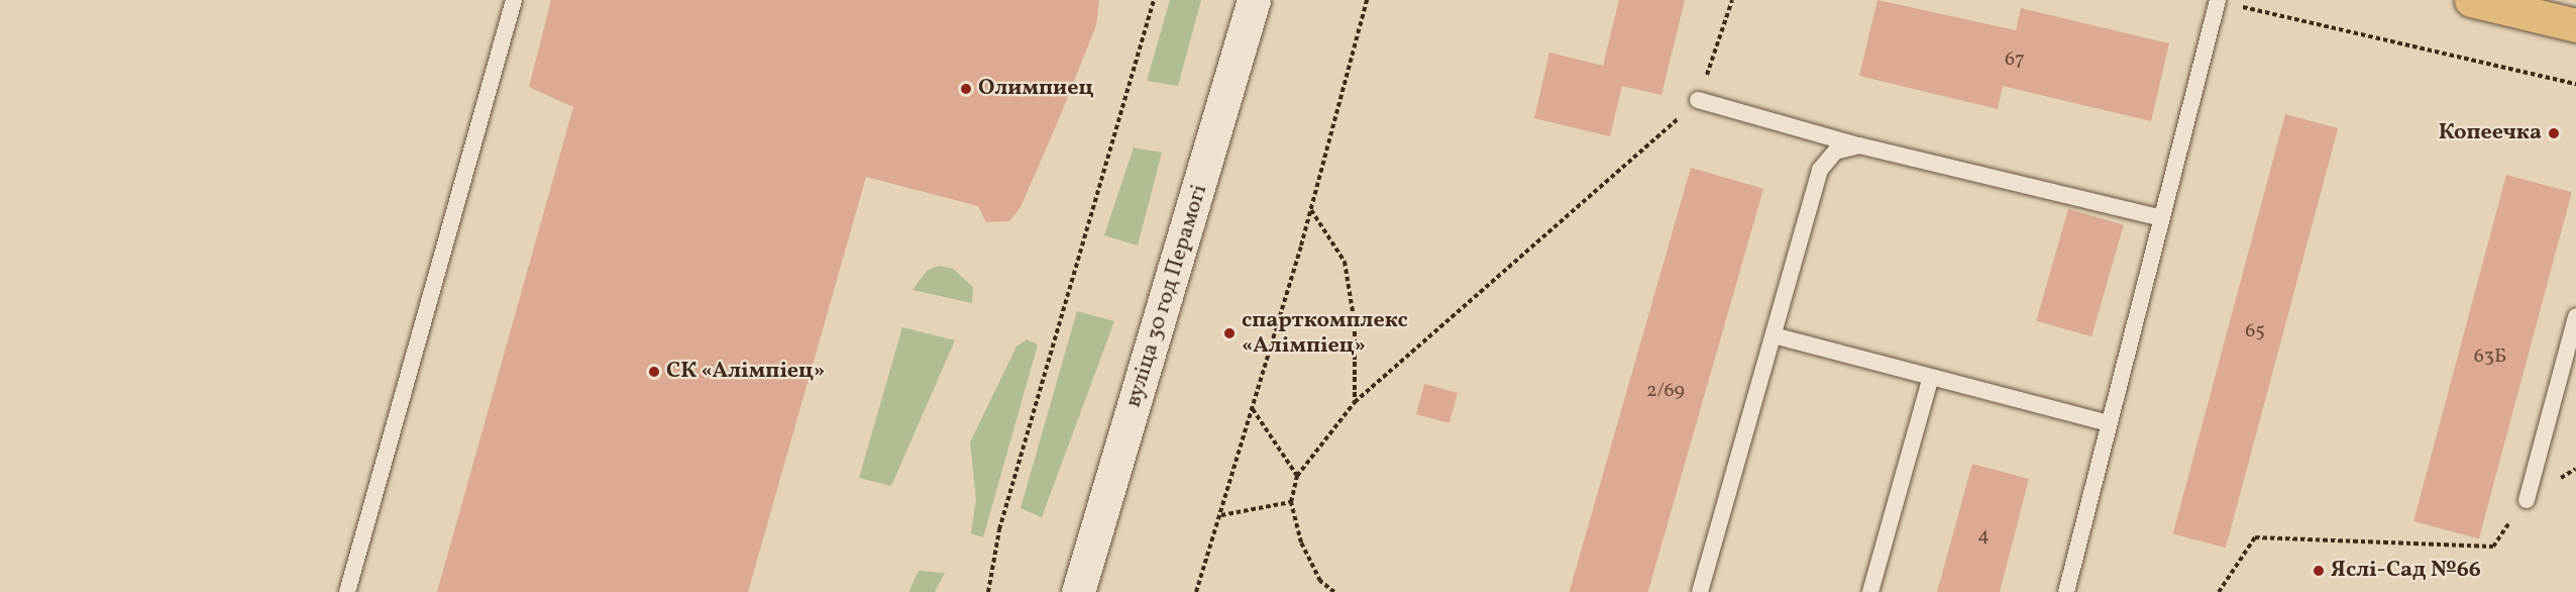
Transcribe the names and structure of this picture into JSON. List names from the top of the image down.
{
  "streets": {
    "street": ["вуліца 30 год Перамогі"]
  },
  "places": [
    "Олимпиец",
    "Копеечка",
    "спарткомплекс «Алімпіец»",
    "СК «Алімпіец»",
    "Яслі-Сад №66"
  ],
  "house_numbers": [
    "67",
    "65",
    "63Б",
    "2/69",
    "4"
  ]
}
